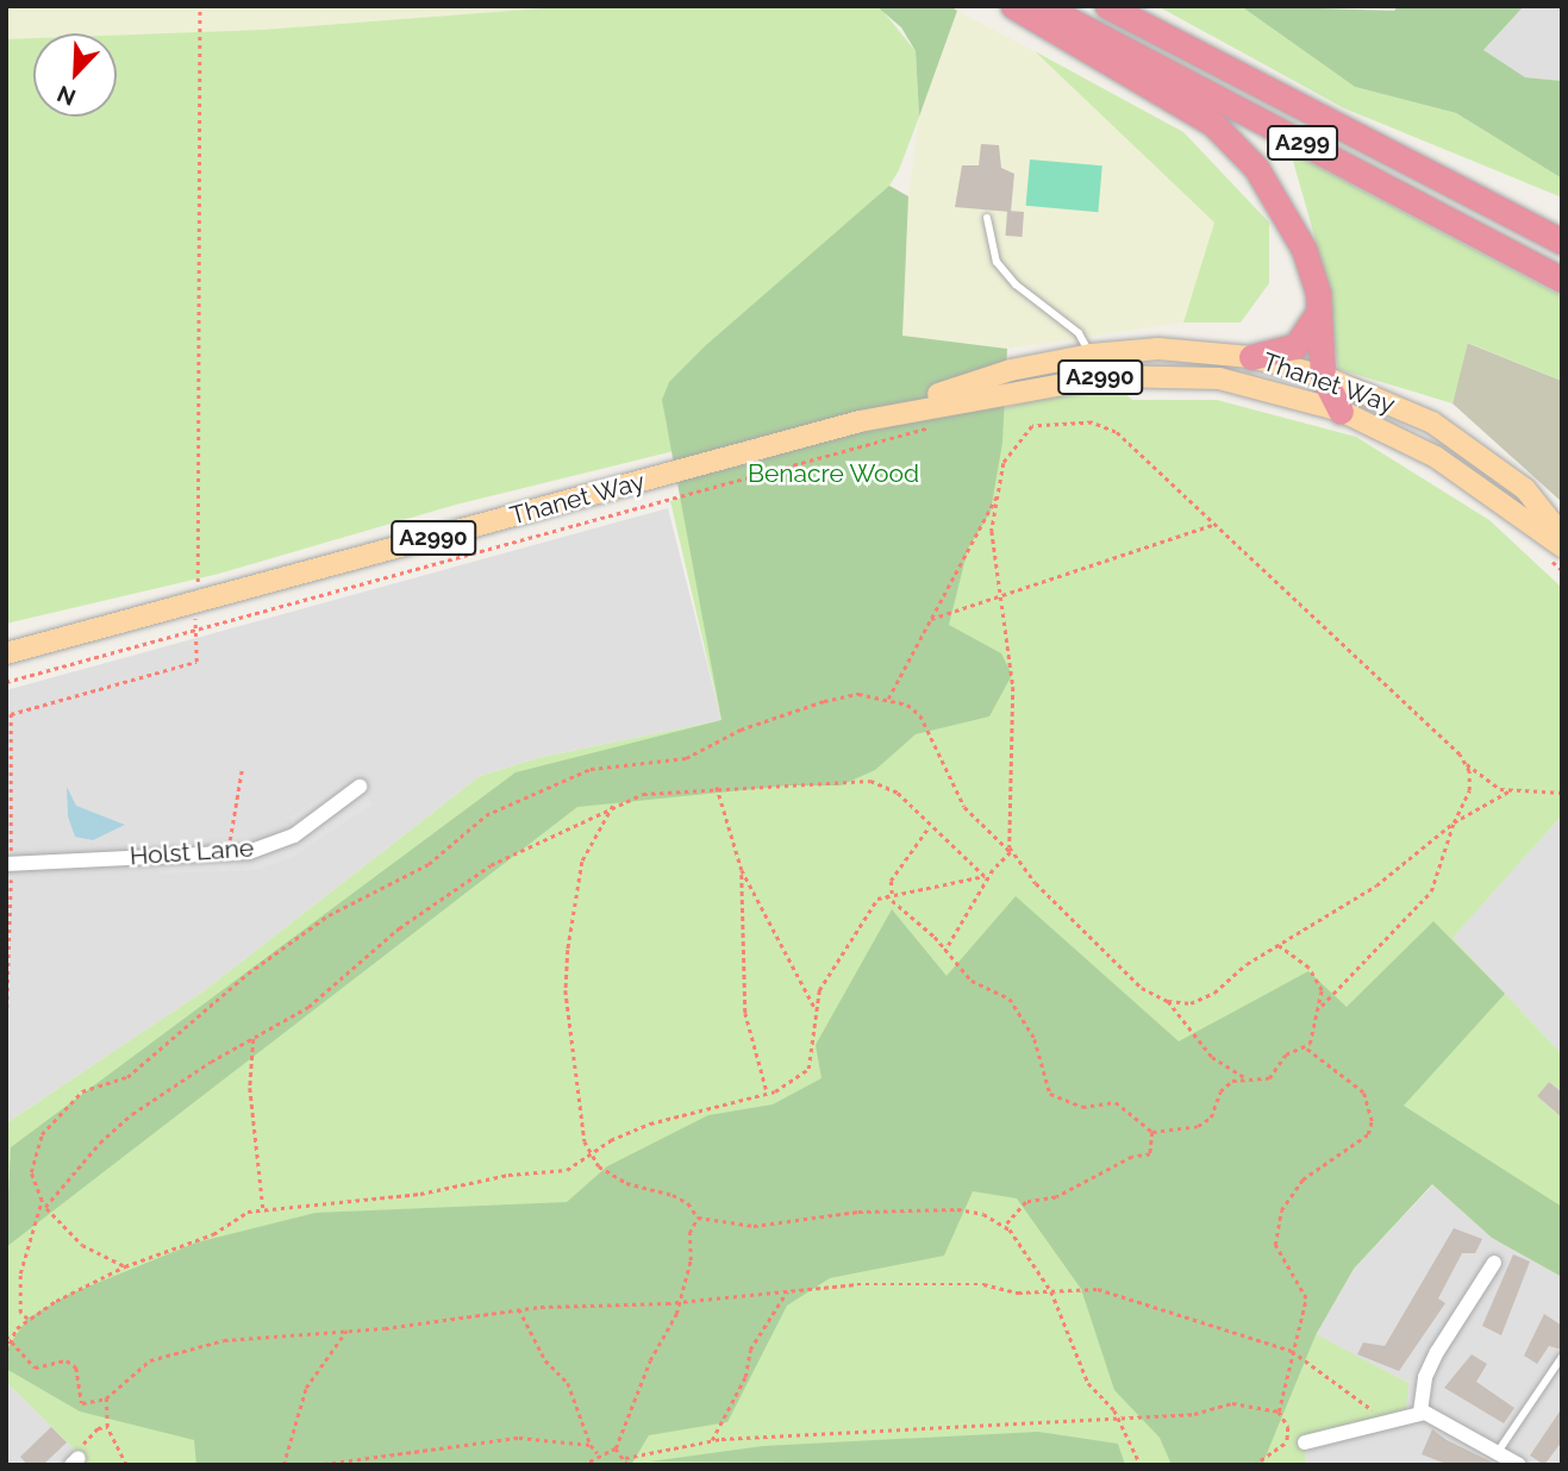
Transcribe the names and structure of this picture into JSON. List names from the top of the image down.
{
  "streets": {
    "highway": ["A299"],
    "main road": ["A2990", "Thanet Way"],
    "street": ["Holst Lane"]
  },
  "parks": ["Benacre Wood"],
  "north": "bottom left"
}
